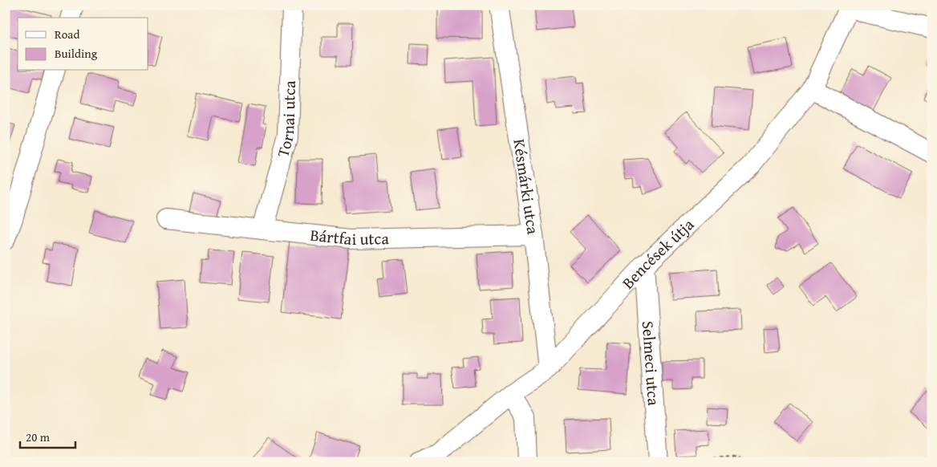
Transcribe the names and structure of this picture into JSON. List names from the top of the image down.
{
  "streets": {
    "street": [
      "Tornai utca",
      "Késmárki utca",
      "Bártfai utca",
      "Bencések útja",
      "Selmeci utca"
    ]
  },
  "crossings": [
    ["Tornai utca", "Bártfai utca"],
    ["Késmárki utca", "Bártfai utca"],
    ["Késmárki utca", "Bencések útja"],
    ["Bencések útja", "Selmeci utca"]
  ],
  "legend": ["Road", "Building"],
  "scale_bar": "20 m"
}
